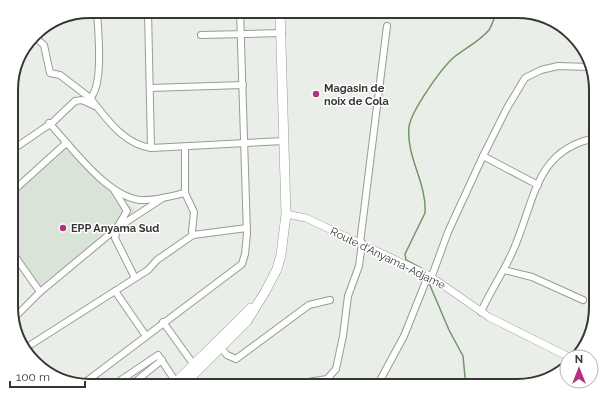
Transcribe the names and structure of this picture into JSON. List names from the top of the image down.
{
  "streets": {
    "street": ["Route d'Anyama-Adjame"]
  },
  "places": ["Magasin de noix de Cola", "EPP Anyama Sud"],
  "scale_bar": "100 m",
  "north": "top"
}
